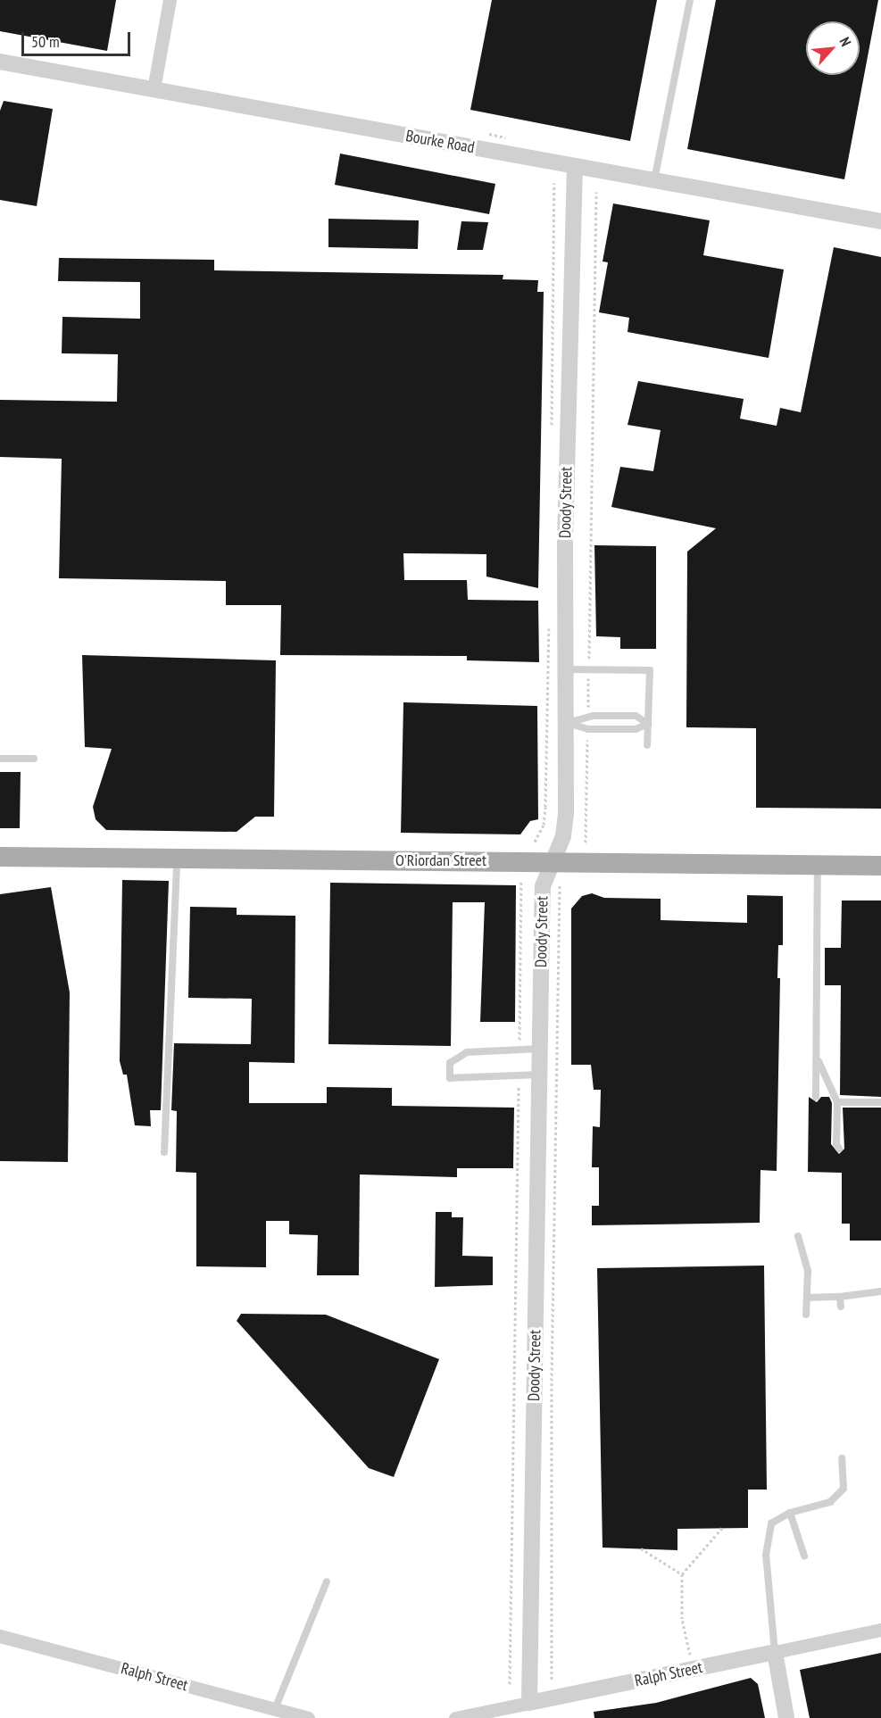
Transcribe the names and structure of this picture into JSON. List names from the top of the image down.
{
  "streets": {
    "main road": ["O'Riordan Street"],
    "street": ["Bourke Road", "Doody Street", "Ralph Street"]
  },
  "crossings": [
    ["Bourke Road", "Doody Street"],
    ["Doody Street", "O'Riordan Street"],
    ["Doody Street", "Ralph Street"]
  ],
  "scale_bar": "50 m",
  "north": "top right"
}
